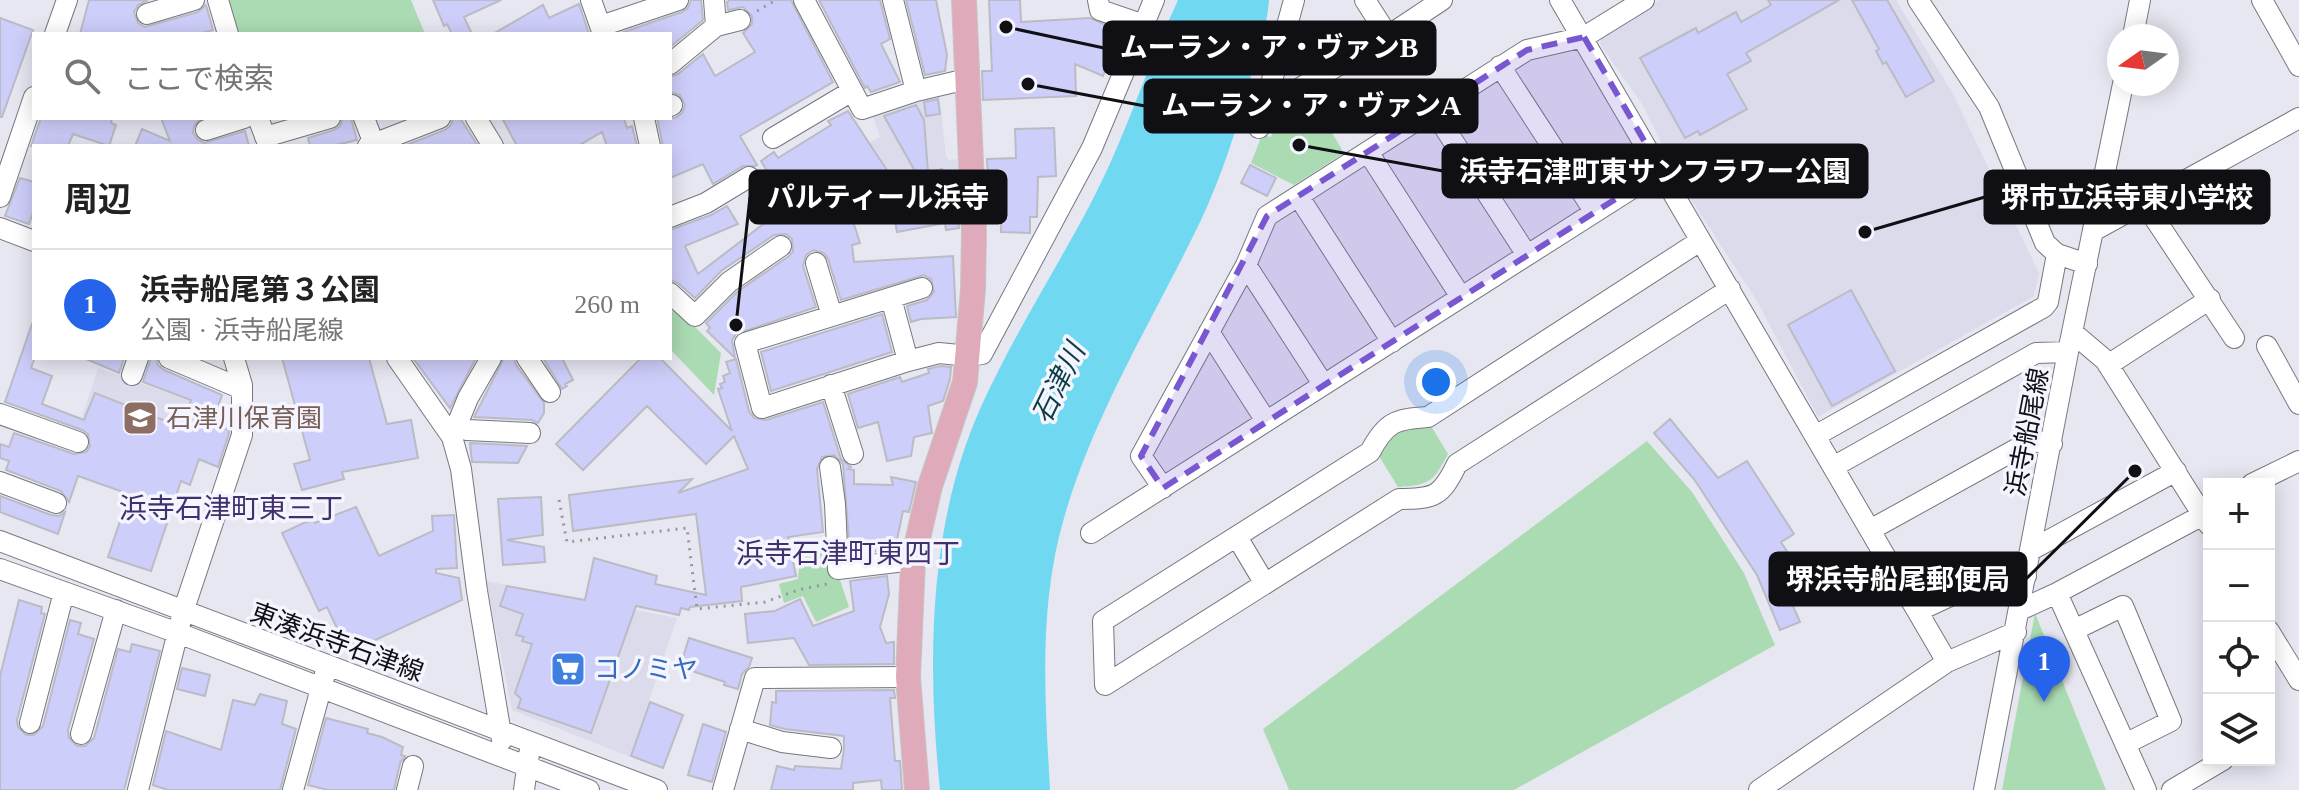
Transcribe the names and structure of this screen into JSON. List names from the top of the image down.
{
  "streets": {
    "street": ["浜寺船尾線", "東湊浜寺石津線"]
  },
  "districts": ["浜寺石津町東三丁", "浜寺石津町東四丁"],
  "water": ["石津川"],
  "places": {
    "other": [
      "ムーラン・ア・ヴァンB",
      "ムーラン・ア・ヴァンA",
      "浜寺石津町東サンフラワー公園",
      "堺市立浜寺東小学校",
      "パルティール浜寺",
      "堺浜寺船尾郵便局"
    ],
    "school or university": ["石津川保育園"],
    "supermarket": ["コノミヤ"]
  },
  "north": "left",
  "page": {
    "search": "ここで検索",
    "heading": "周辺",
    "list": [
      {
        "mark": "1",
        "name": "浜寺船尾第３公園",
        "note": "公園 · 浜寺船尾線",
        "value": "260 m"
      }
    ],
    "map_buttons": ["+", "−"],
    "pins": "1"
  }
}
